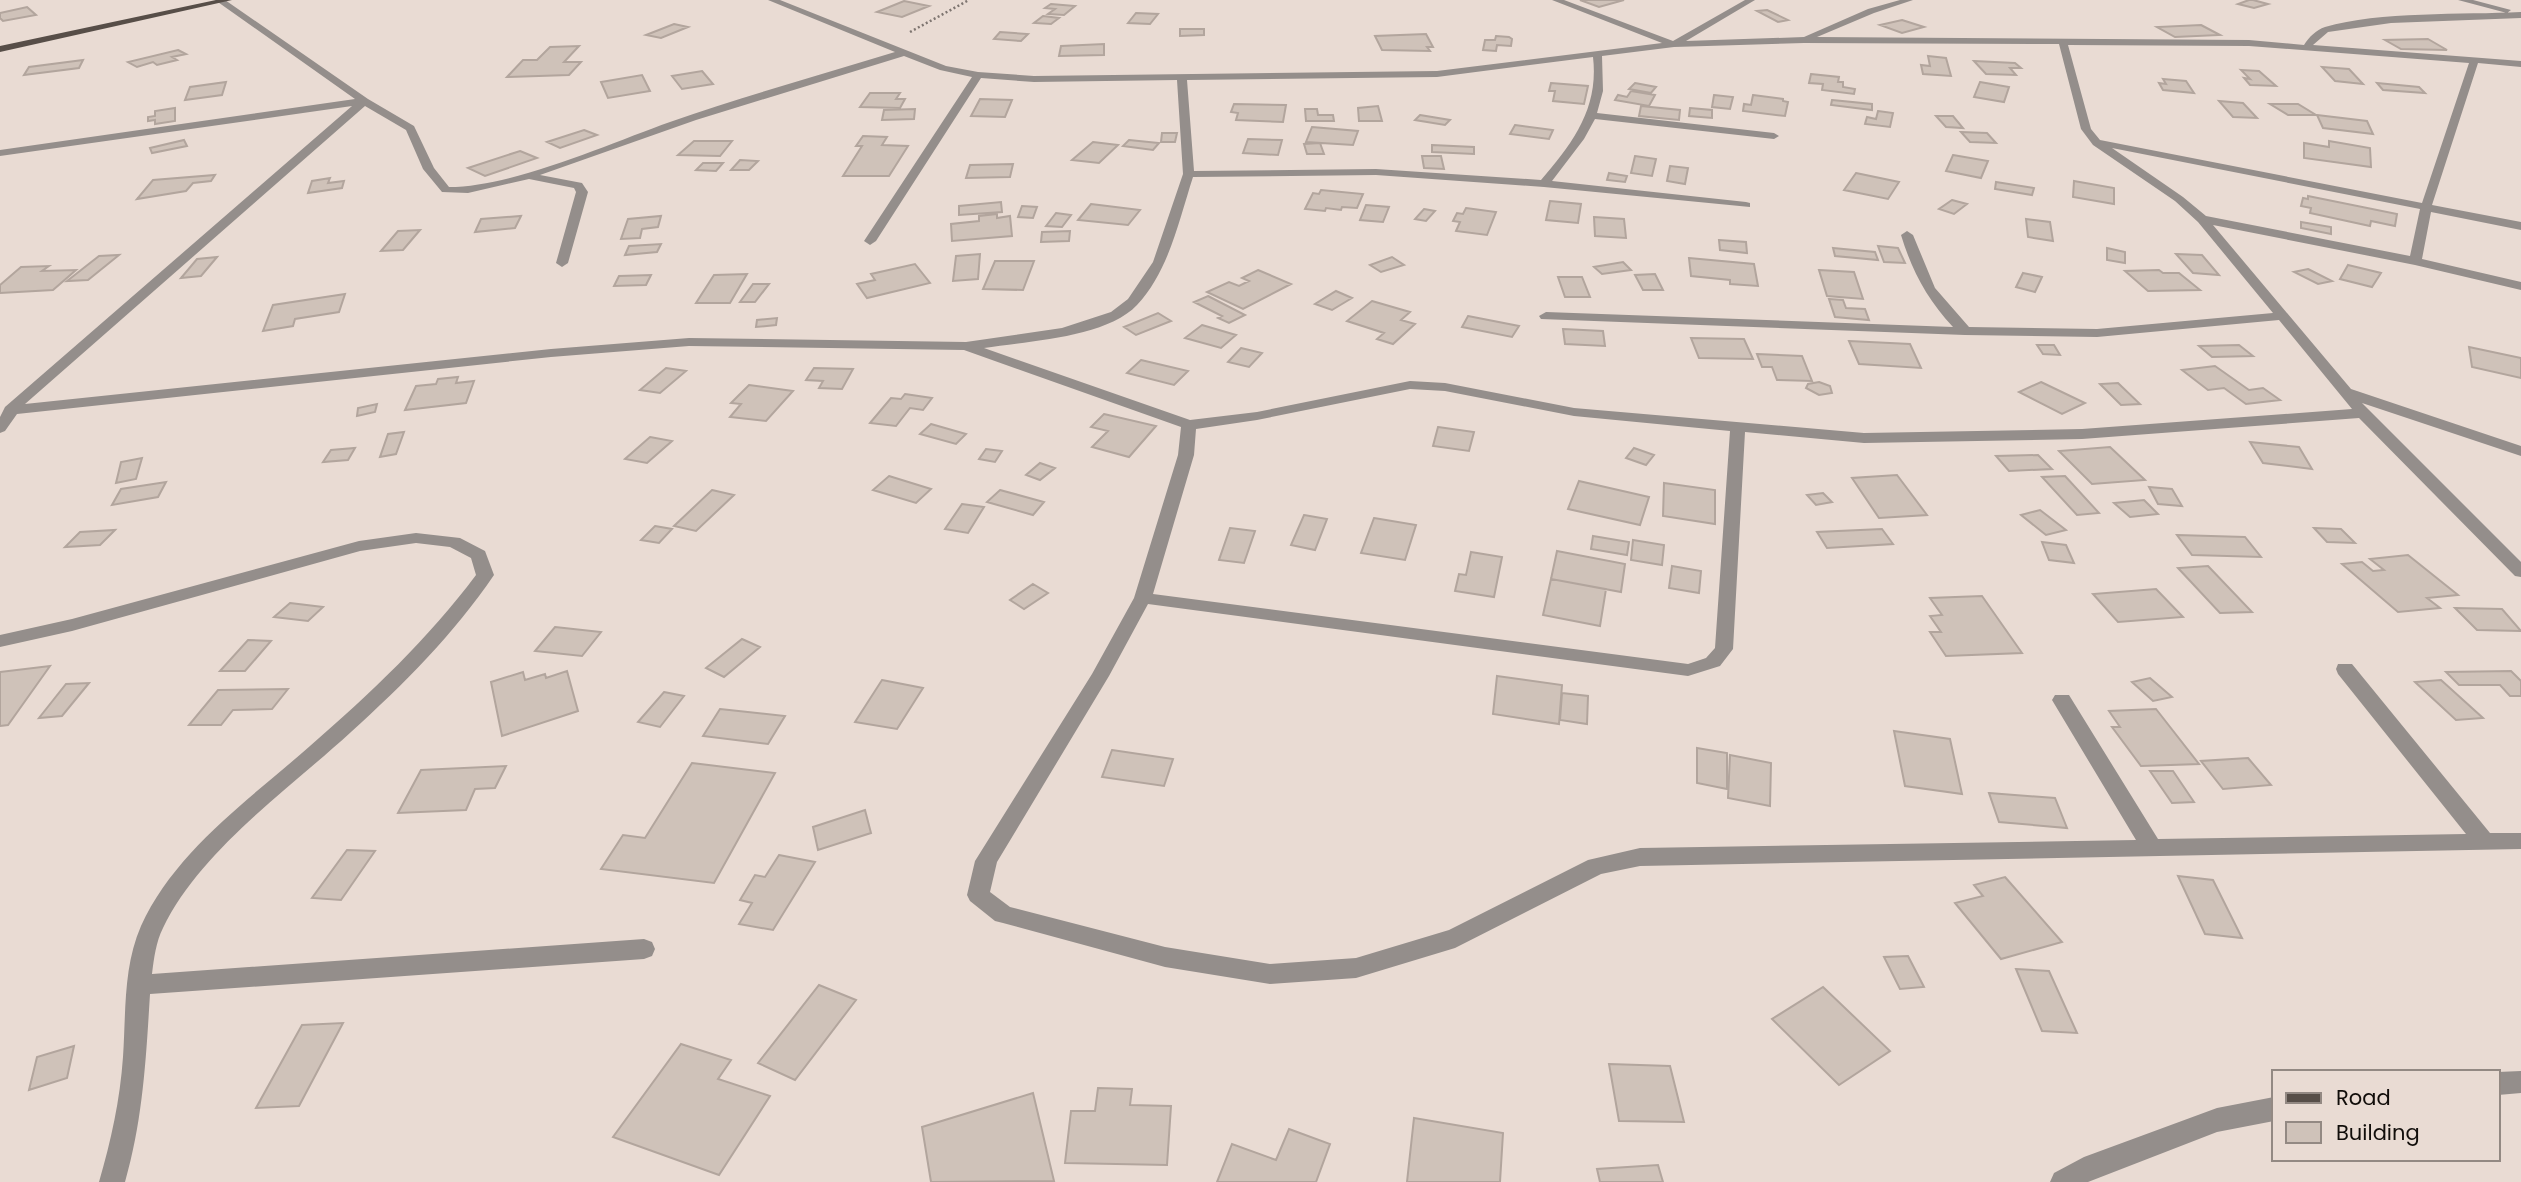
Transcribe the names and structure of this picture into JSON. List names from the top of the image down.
{
  "legend": ["Road", "Building"]
}
